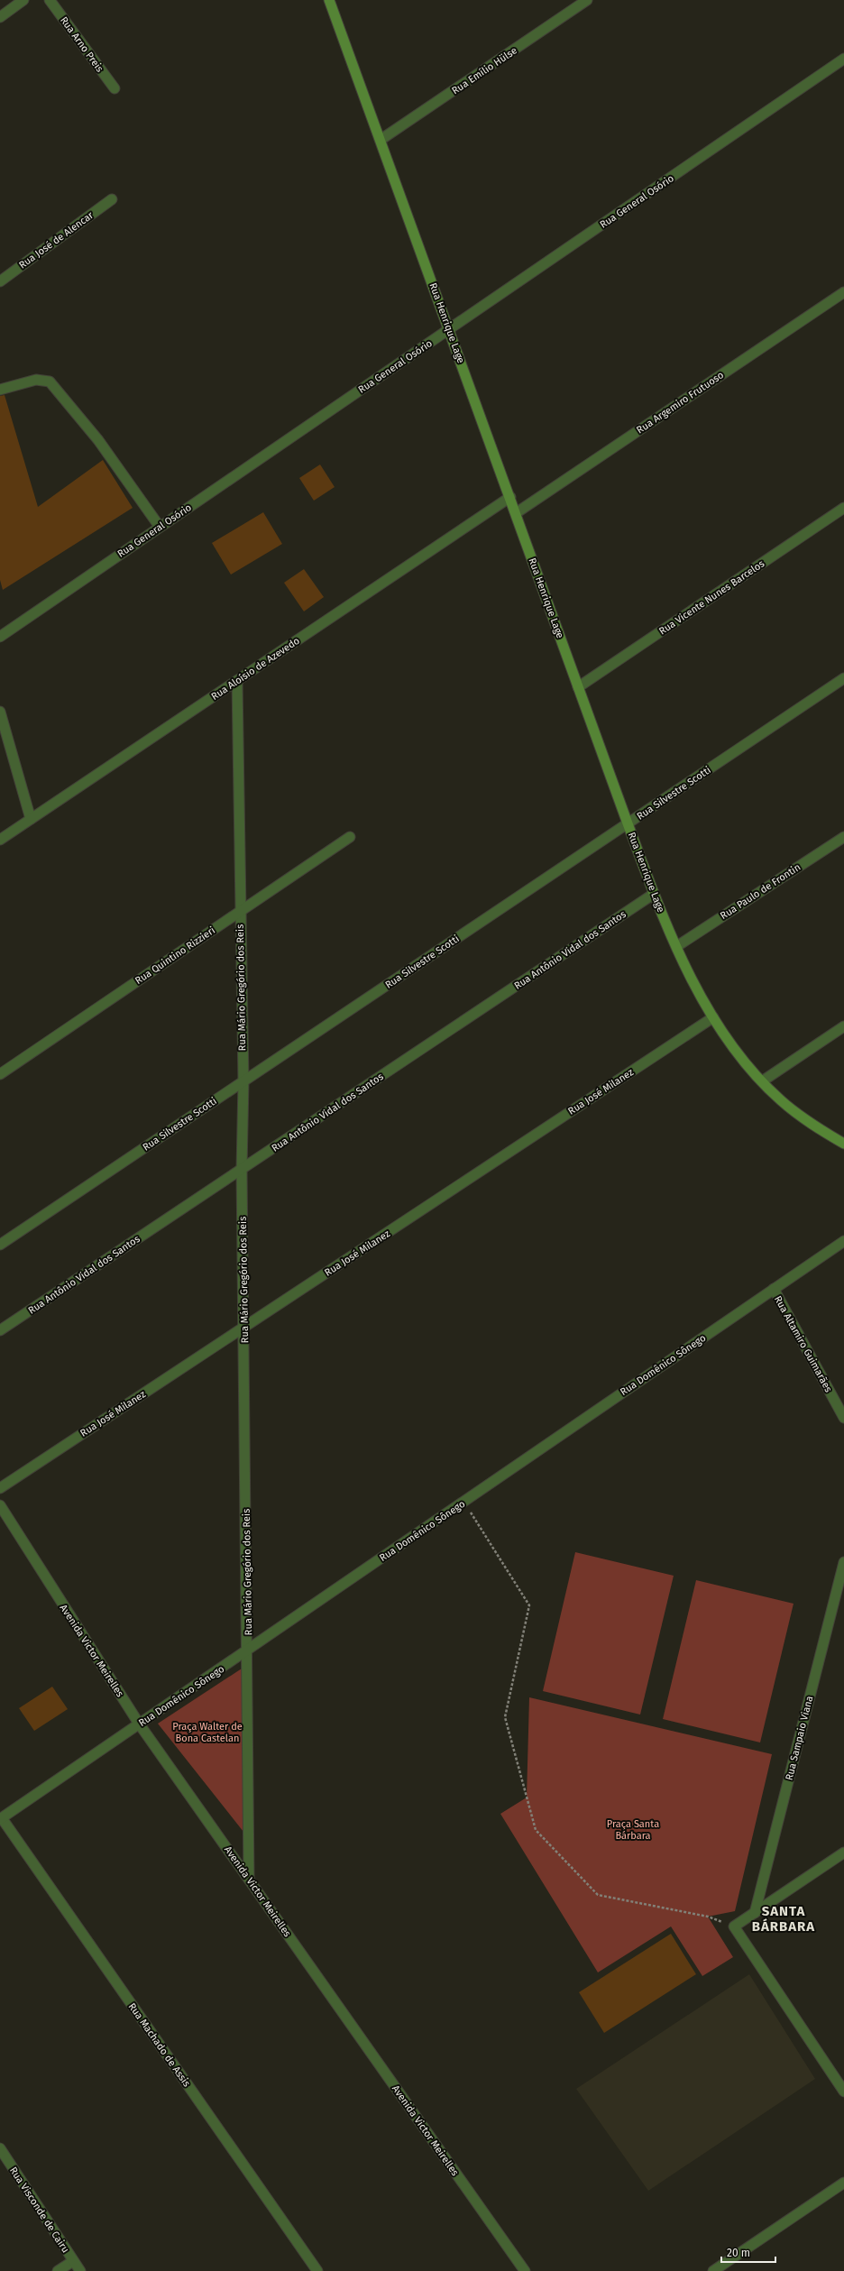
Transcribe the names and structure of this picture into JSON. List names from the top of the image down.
{
  "streets": {
    "main road": ["Rua Henrique Lage"],
    "street": [
      "Rua Arno Preis",
      "Rua Emílio Hülse",
      "Rua General Osório",
      "Rua José de Alencar",
      "Rua Argemiro Frutuoso",
      "Rua Vicente Nunes Barcelos",
      "Rua Aloísio de Azevedo",
      "Rua Silvestre Scotti",
      "Rua Paulo de Frontin",
      "Rua Antônio Vidal dos Santos",
      "Rua Quintino Rizzieri",
      "Rua Mário Gregório dos Reis",
      "Rua José Milanez",
      "Rua Altamiro Guimarães",
      "Rua Domênico Sônego",
      "Avenida Victor Meirelles",
      "Rua Sampaio Viana",
      "Rua Machado de Assis",
      "Rua Visconde de Cairu"
    ]
  },
  "crossings": [
    ["Rua Emílio Hülse", "Rua Henrique Lage"],
    ["Rua General Osório", "Rua Henrique Lage"],
    ["Rua Henrique Lage", "Rua Argemiro Frutuoso"],
    ["Rua Henrique Lage", "Rua Vicente Nunes Barcelos"],
    ["Rua Henrique Lage", "Rua Aloísio de Azevedo"],
    ["Rua Henrique Lage", "Rua Silvestre Scotti"],
    ["Rua Henrique Lage", "Rua Paulo de Frontin"],
    ["Rua Henrique Lage", "Rua Antônio Vidal dos Santos"],
    ["Rua Henrique Lage", "Rua José Milanez"],
    ["Rua Aloísio de Azevedo", "Rua Mário Gregório dos Reis"],
    ["Rua Silvestre Scotti", "Rua Mário Gregório dos Reis"],
    ["Rua Antônio Vidal dos Santos", "Rua Mário Gregório dos Reis"],
    ["Rua Quintino Rizzieri", "Rua Mário Gregório dos Reis"],
    ["Rua Mário Gregório dos Reis", "Rua José Milanez"],
    ["Rua Mário Gregório dos Reis", "Rua Domênico Sônego"],
    ["Rua Mário Gregório dos Reis", "Avenida Victor Meirelles"],
    ["Rua Altamiro Guimarães", "Rua Domênico Sônego"],
    ["Rua Domênico Sônego", "Avenida Victor Meirelles"],
    ["Rua Domênico Sônego", "Rua Machado de Assis"]
  ],
  "districts": ["SANTA BÁRBARA"],
  "parks": ["Praça Walter de Bona Castelan", "Praça Santa Bárbara"],
  "scale_bar": "20 m"
}
